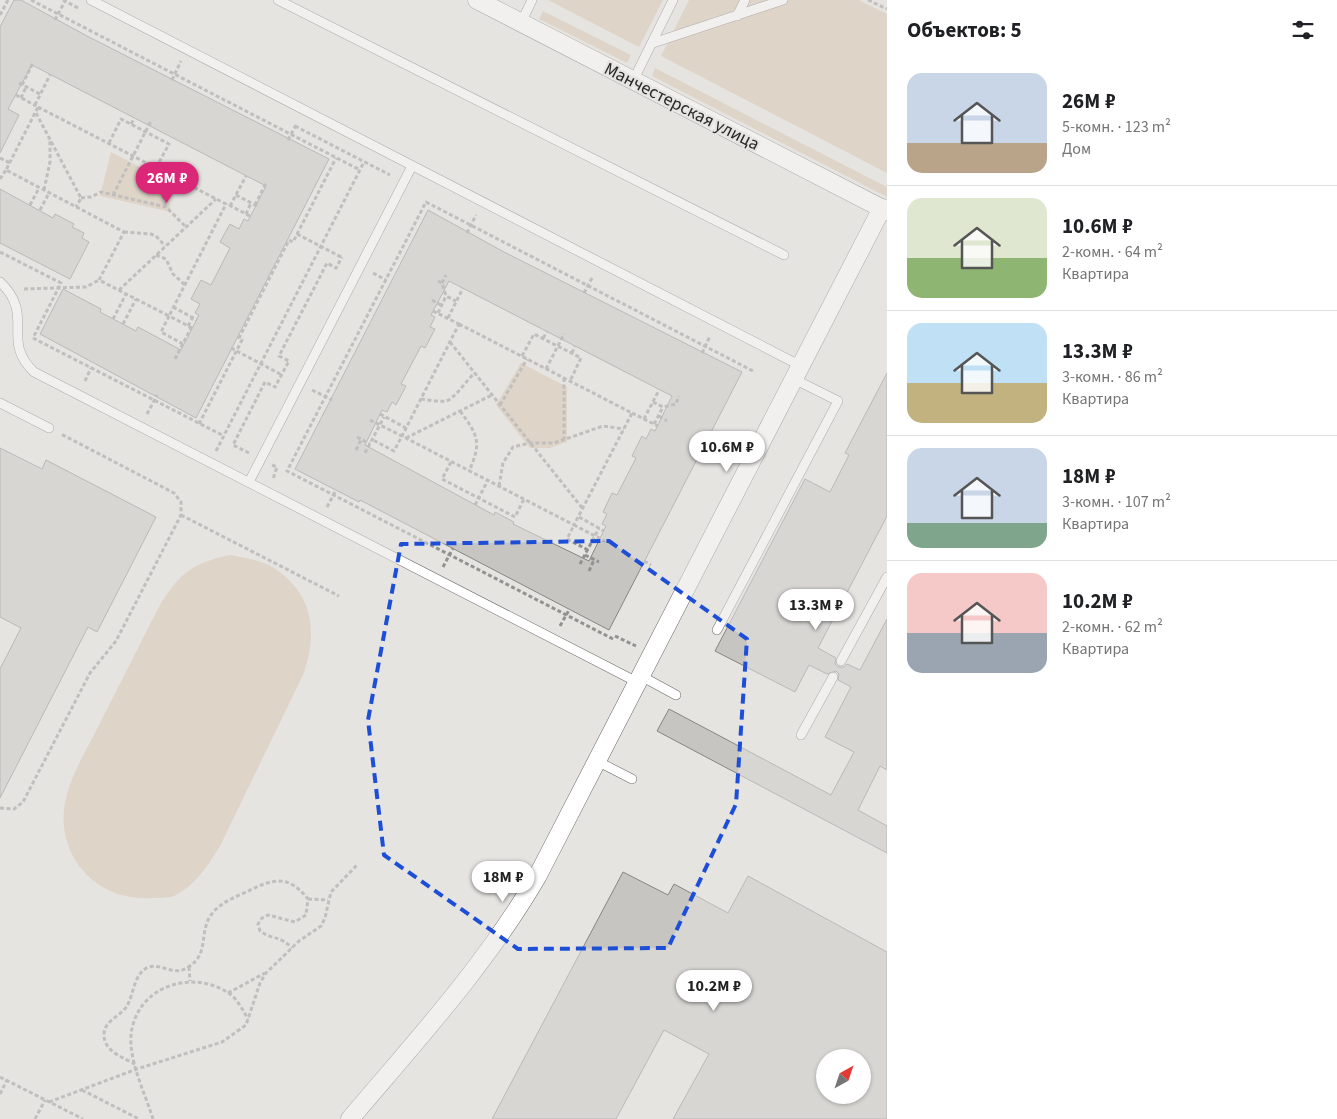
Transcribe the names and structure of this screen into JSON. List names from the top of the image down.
{
  "streets": {
    "street": ["Манчестерская улица"]
  },
  "north": "top right",
  "page": {
    "heading": "Объектов: 5",
    "list": [
      {
        "name": "26M ₽",
        "note": "5-комн. · 123 m² · Дом"
      },
      {
        "name": "10.6M ₽",
        "note": "2-комн. · 64 m² · Квартира"
      },
      {
        "name": "13.3M ₽",
        "note": "3-комн. · 86 m² · Квартира"
      },
      {
        "name": "18M ₽",
        "note": "3-комн. · 107 m² · Квартира"
      },
      {
        "name": "10.2M ₽",
        "note": "2-комн. · 62 m² · Квартира"
      }
    ],
    "price": [
      "26M ₽",
      "10.6M ₽",
      "13.3M ₽",
      "18M ₽",
      "10.2M ₽"
    ]
  }
}
